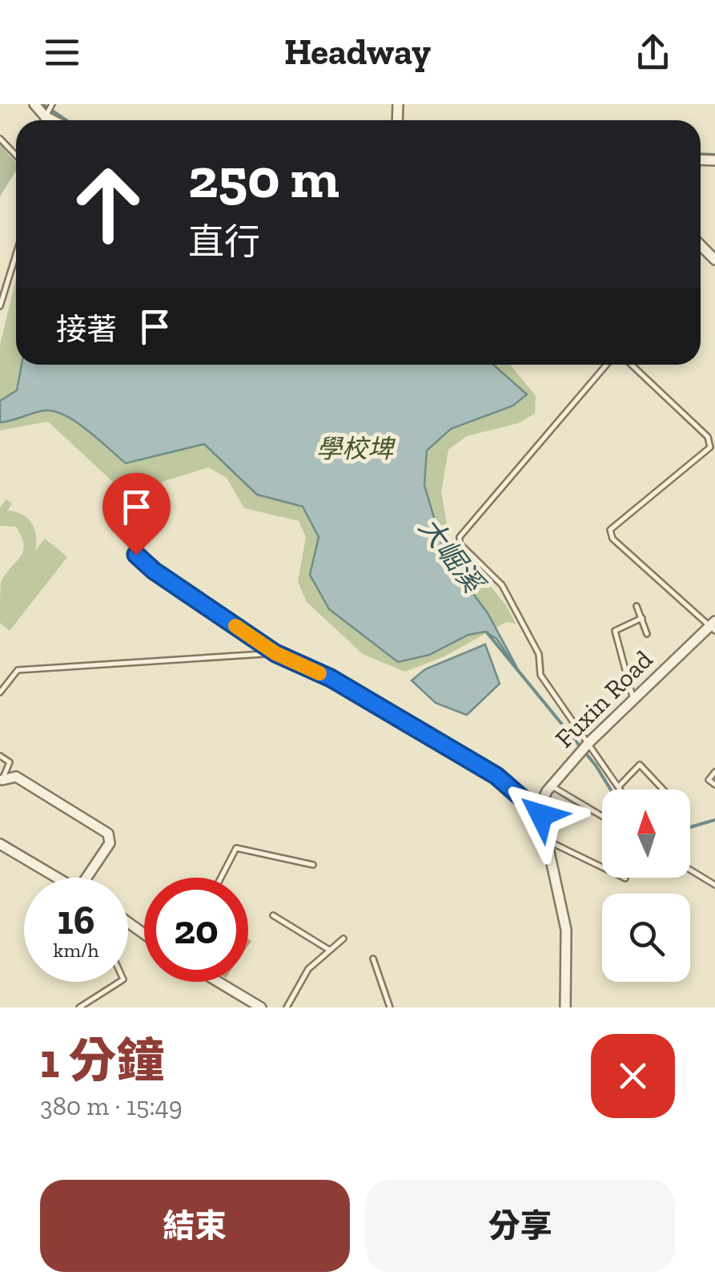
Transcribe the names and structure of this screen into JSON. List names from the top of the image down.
{
  "streets": {
    "street": ["Fuxin Road"]
  },
  "water": ["大崛溪"],
  "parks": ["學校埤"],
  "north": "top",
  "page": {
    "header": "Headway",
    "turn": ["250 m", "直行"],
    "then": "接著",
    "speed": "16 km/h",
    "limit": "20",
    "heading": ["1 分鐘", "380 m · 15:49"],
    "buttons": ["結束", "分享"]
  }
}
